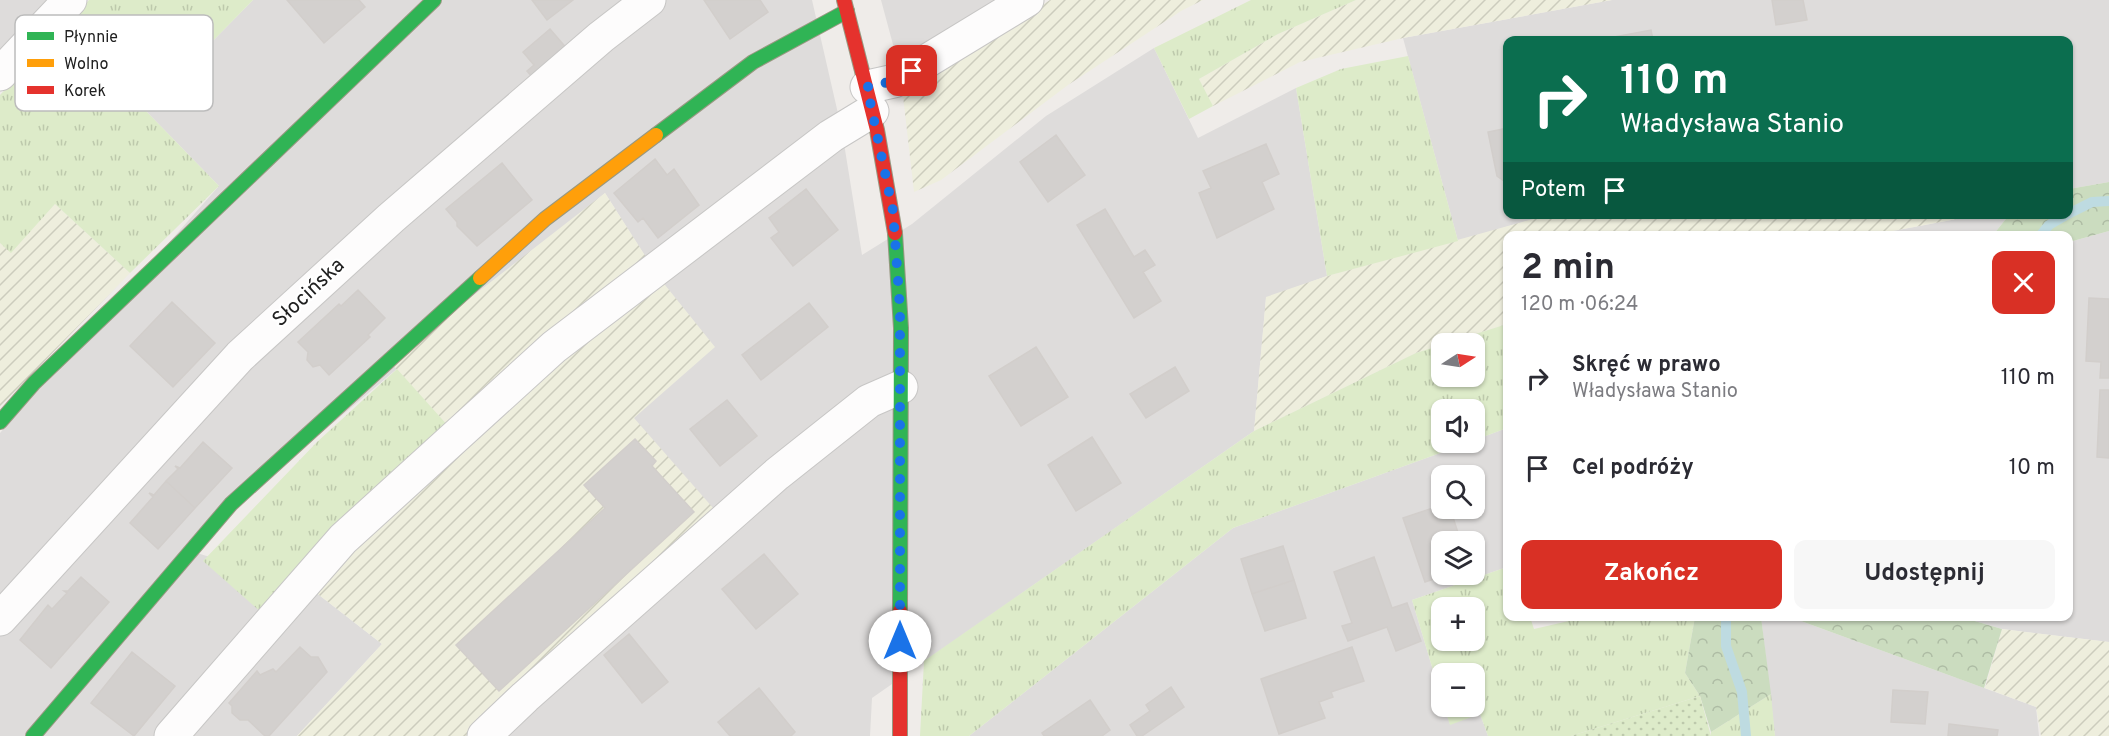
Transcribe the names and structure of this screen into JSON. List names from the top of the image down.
{
  "streets": {
    "street": ["Słocińska"]
  },
  "legend": ["Płynnie", "Wolno", "Korek"],
  "north": "right",
  "page": {
    "turn": ["110 m", "Władysława Stanio"],
    "then": "Potem",
    "heading": ["2 min", "120 m · 06:24"],
    "map_buttons": ["+", "−"],
    "list": [
      {
        "name": "Skręć w prawo",
        "note": "Władysława Stanio",
        "value": "110 m"
      },
      {
        "name": "Cel podróży",
        "value": "10 m"
      }
    ],
    "buttons": ["Zakończ", "Udostępnij"]
  }
}
